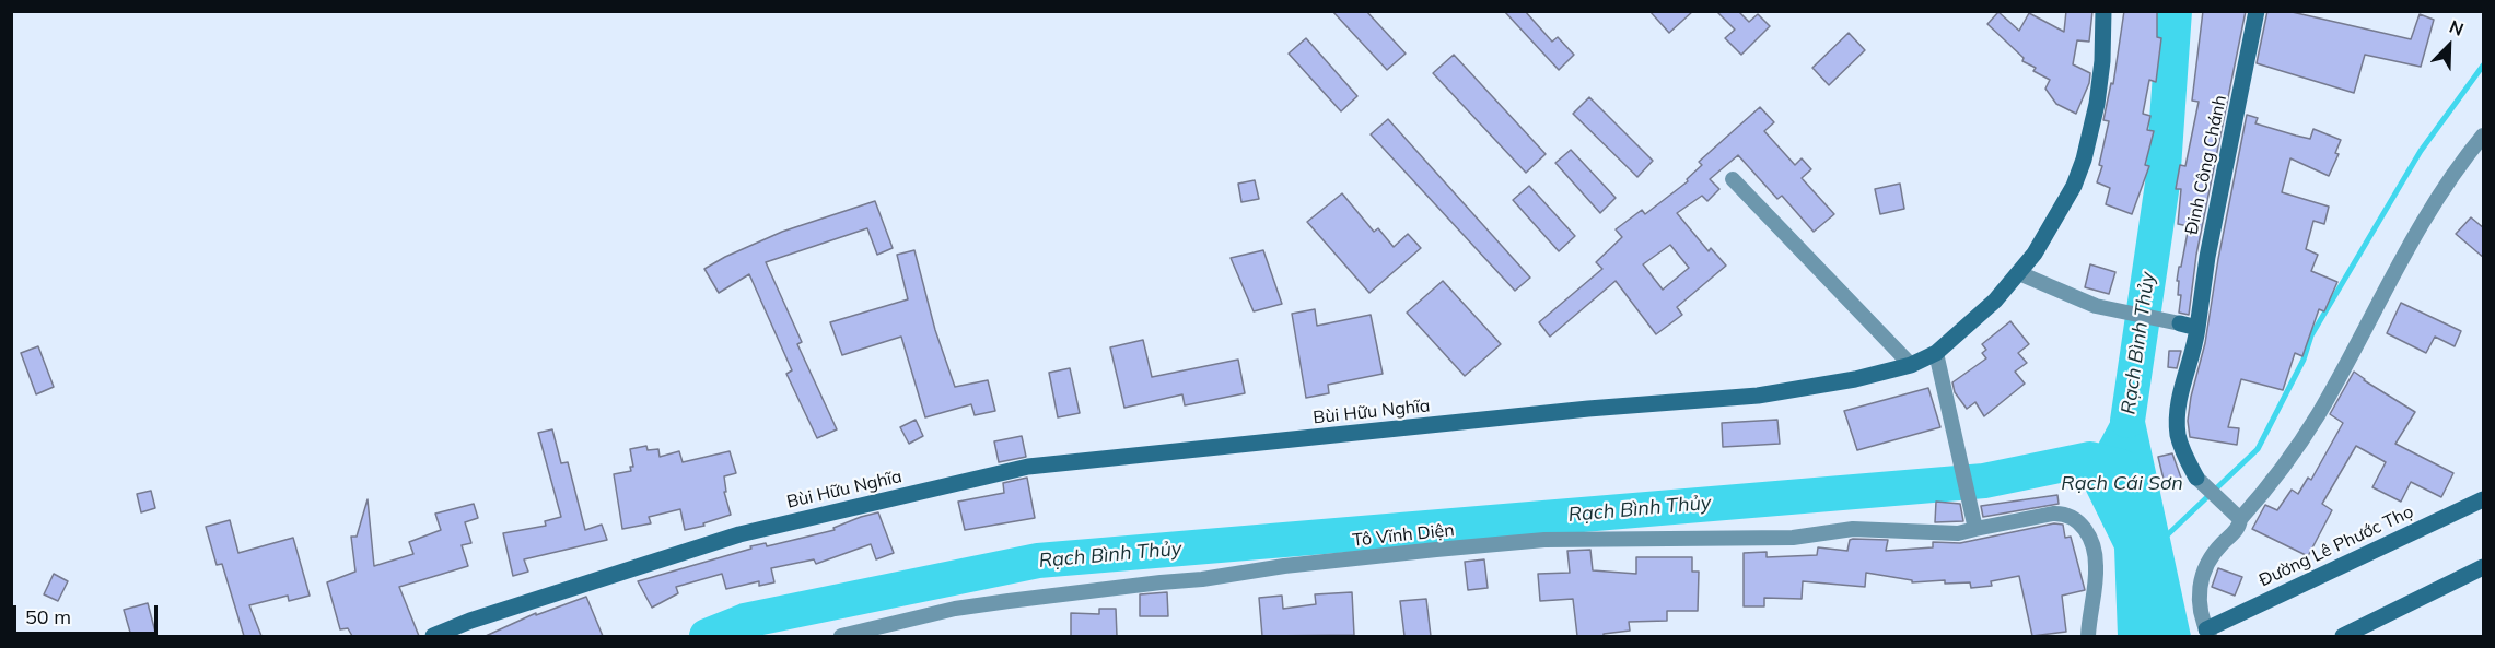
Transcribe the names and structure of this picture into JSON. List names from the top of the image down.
{
  "streets": {
    "main road": ["Đinh Công Chánh", "Bùi Hữu Nghĩa", "Đường Lê Phước Thọ"],
    "street": ["Tô Vĩnh Diện"]
  },
  "water": ["Rạch Bình Thủy", "Rạch Cái Sơn"],
  "scale_bar": "50 m",
  "north": "top right"
}
